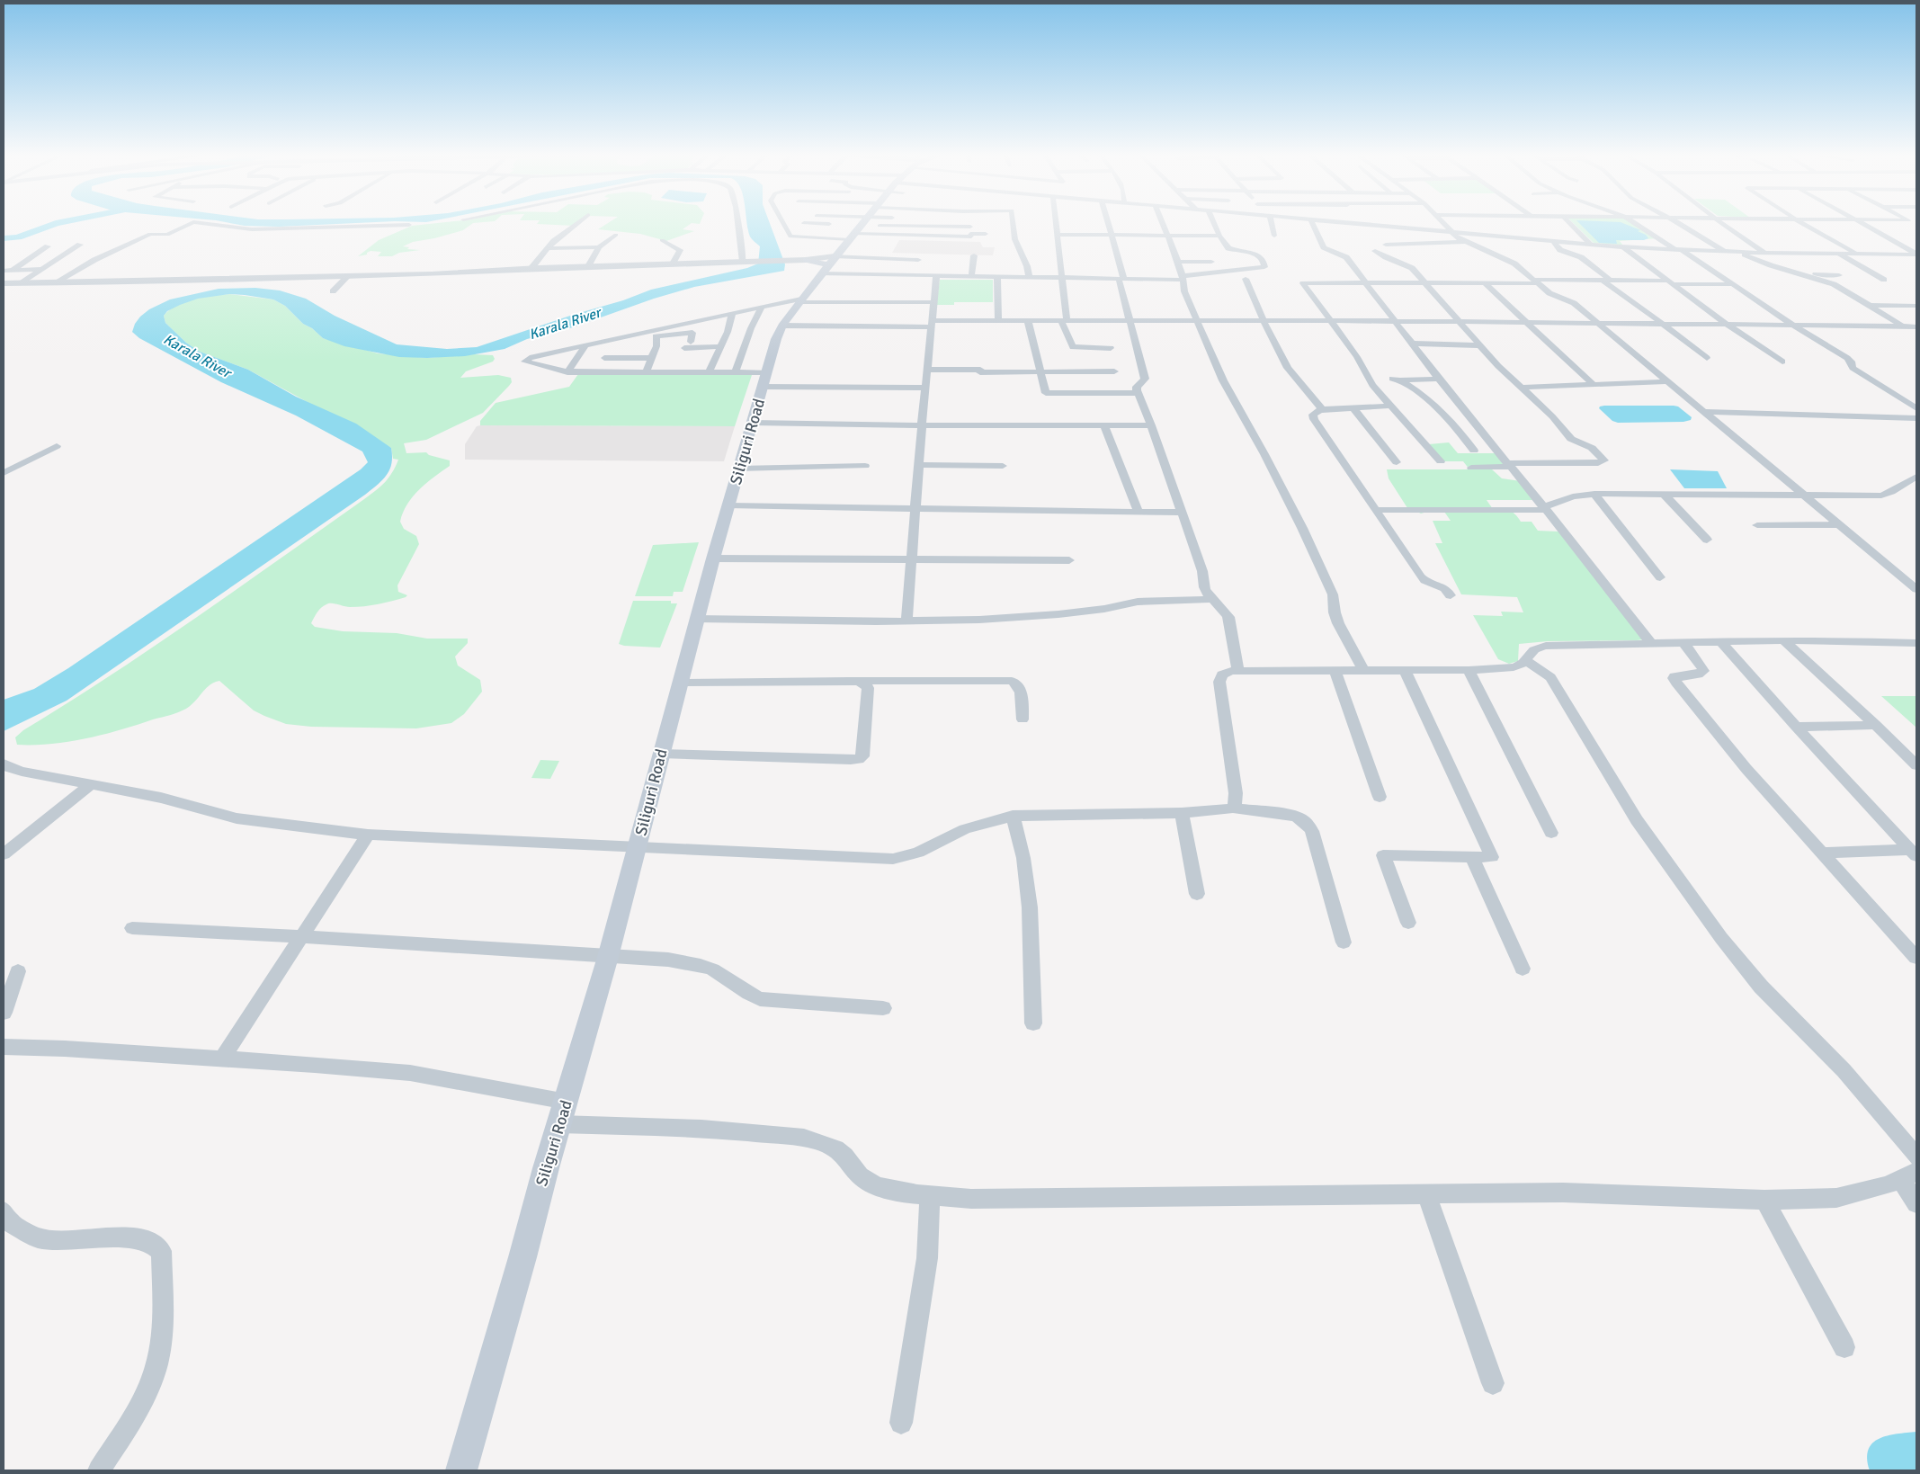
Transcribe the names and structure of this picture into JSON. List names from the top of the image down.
{
  "streets": {
    "main road": ["Siliguri Road"]
  },
  "water": ["Karala River"]
}
